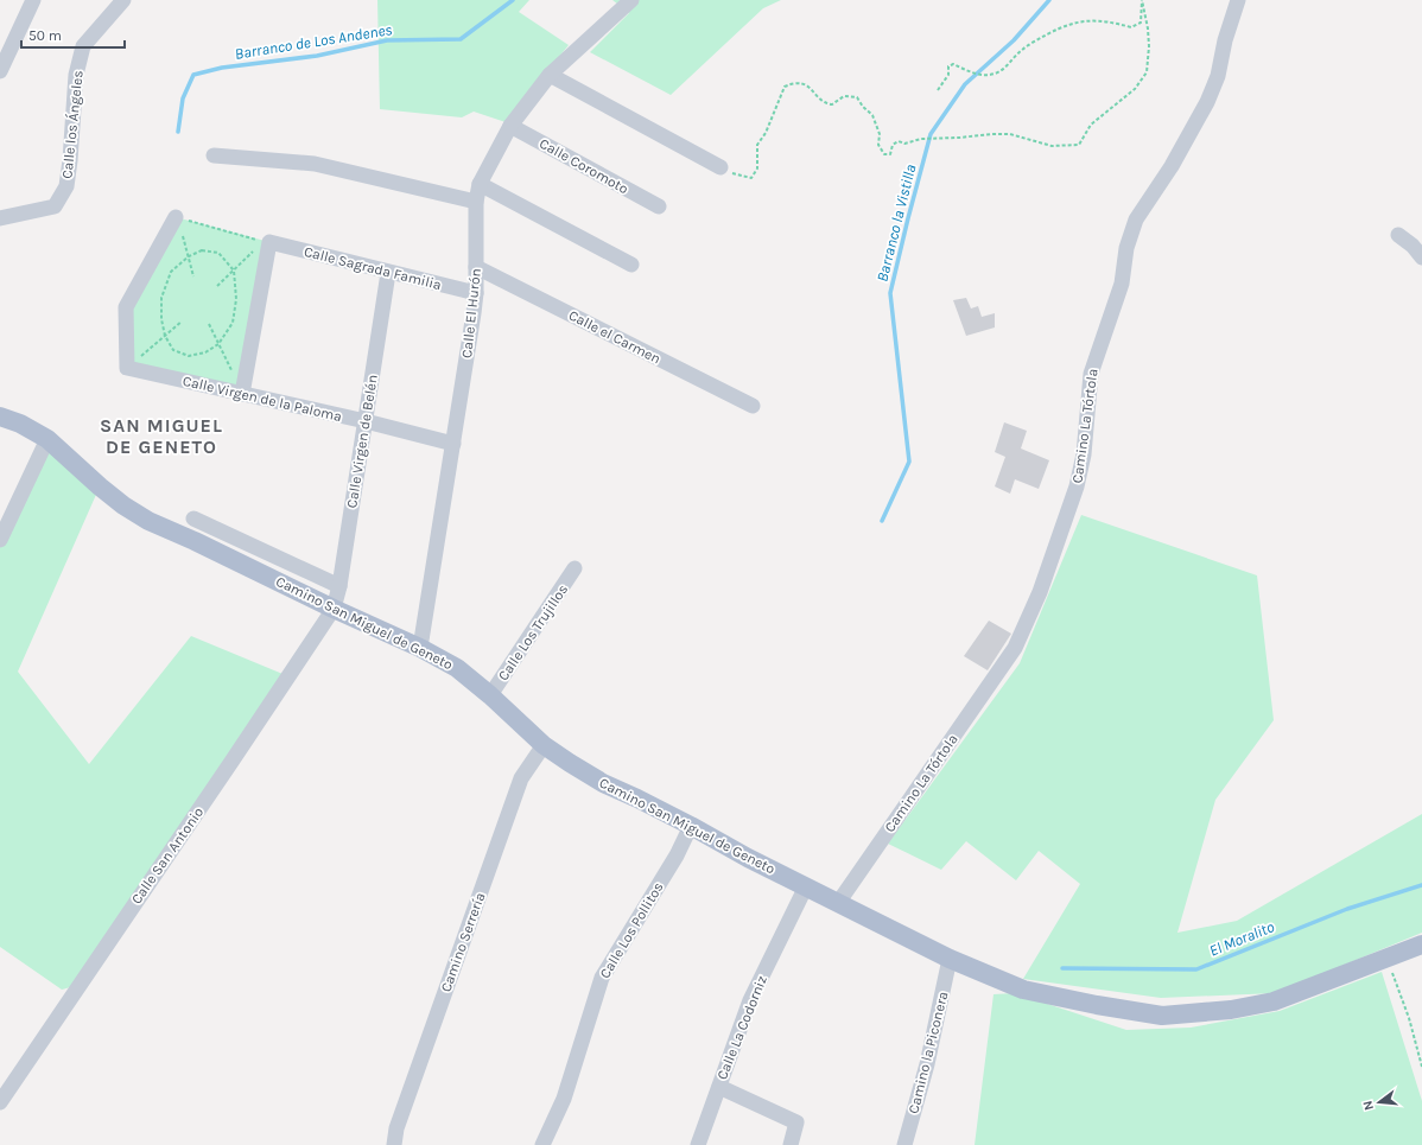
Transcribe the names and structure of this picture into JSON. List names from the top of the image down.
{
  "streets": {
    "main road": ["Camino San Miguel de Geneto"],
    "street": [
      "Calle los Ángeles",
      "Calle Coromoto",
      "Calle Sagrada Familia",
      "Calle El Hurón",
      "Calle el Carmen",
      "Calle Virgen de la Paloma",
      "Camino La Tórtola",
      "Calle Virgen de Belén",
      "Calle Los Trujillos",
      "Calle San Antonio",
      "Calle Los Pollitos",
      "Camino Serrería",
      "Calle La Codorniz",
      "Camino la Piconera"
    ]
  },
  "crossings": [
    ["Calle Coromoto", "Calle El Hurón"],
    ["Calle Sagrada Familia", "Calle El Hurón"],
    ["Calle Sagrada Familia", "Calle Virgen de Belén"],
    ["Calle El Hurón", "Calle el Carmen"],
    ["Calle El Hurón", "Calle Virgen de la Paloma"],
    ["Calle El Hurón", "Camino San Miguel de Geneto"],
    ["Calle Virgen de la Paloma", "Calle Virgen de Belén"],
    ["Camino La Tórtola", "Camino San Miguel de Geneto"],
    ["Calle Virgen de Belén", "Camino San Miguel de Geneto"],
    ["Calle Virgen de Belén", "Calle San Antonio"],
    ["Camino San Miguel de Geneto", "Calle Los Trujillos"],
    ["Camino San Miguel de Geneto", "Calle San Antonio"],
    ["Camino San Miguel de Geneto", "Calle Los Pollitos"],
    ["Camino San Miguel de Geneto", "Camino Serrería"],
    ["Camino San Miguel de Geneto", "Calle La Codorniz"],
    ["Camino San Miguel de Geneto", "Camino la Piconera"]
  ],
  "districts": ["SAN MIGUEL DE GENETO"],
  "water": ["Barranco de Los Andenes", "Barranco la Vistilla", "El Moralito"],
  "scale_bar": "50 m",
  "north": "left"
}
